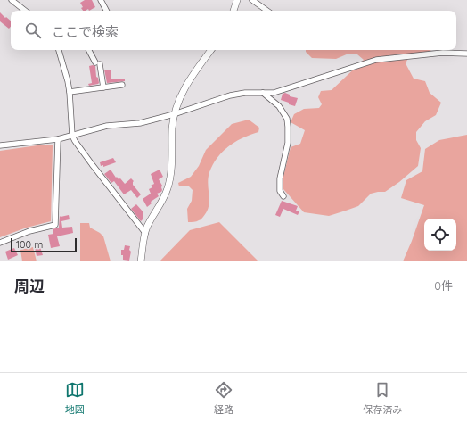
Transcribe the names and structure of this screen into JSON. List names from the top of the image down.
{
  "scale_bar": "100 m",
  "page": {
    "search": "ここで検索",
    "scale": "100 m",
    "heading": ["周辺", "0件"],
    "nav": ["地図", "経路", "保存済み"]
  }
}
